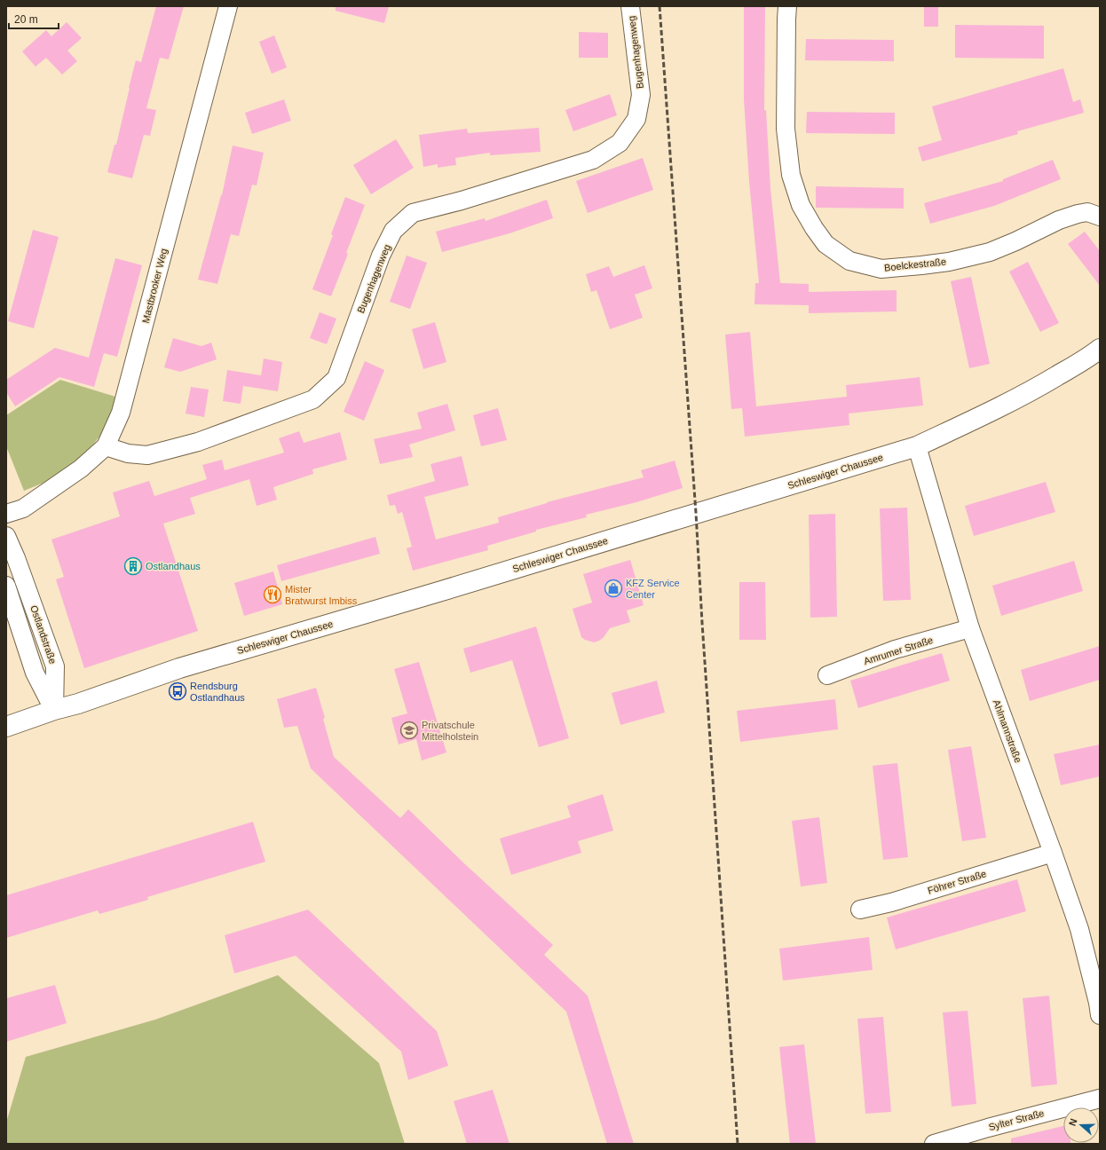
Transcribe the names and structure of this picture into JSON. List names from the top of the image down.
{
  "streets": {
    "main road": ["Schleswiger Chaussee"],
    "street": [
      "Bugenhagenweg",
      "Boelckestraße",
      "Mastbrooker Weg",
      "Ostlandstraße",
      "Amrumer Straße",
      "Ahlmannstraße",
      "Föhrer Straße",
      "Sylter Straße"
    ]
  },
  "crossings": [
    ["Bugenhagenweg", "Mastbrooker Weg"],
    ["Schleswiger Chaussee", "Ostlandstraße"],
    ["Schleswiger Chaussee", "Ahlmannstraße"],
    ["Amrumer Straße", "Ahlmannstraße"],
    ["Ahlmannstraße", "Föhrer Straße"]
  ],
  "places": {
    "building": ["Ostlandhaus"],
    "shop": ["KFZ Service Center"],
    "restaurant": ["Mister Bratwurst Imbiss"],
    "bus stop": ["Rendsburg Ostlandhaus"],
    "school or university": ["Privatschule Mittelholstein"]
  },
  "scale_bar": "20 m",
  "north": "left"
}
